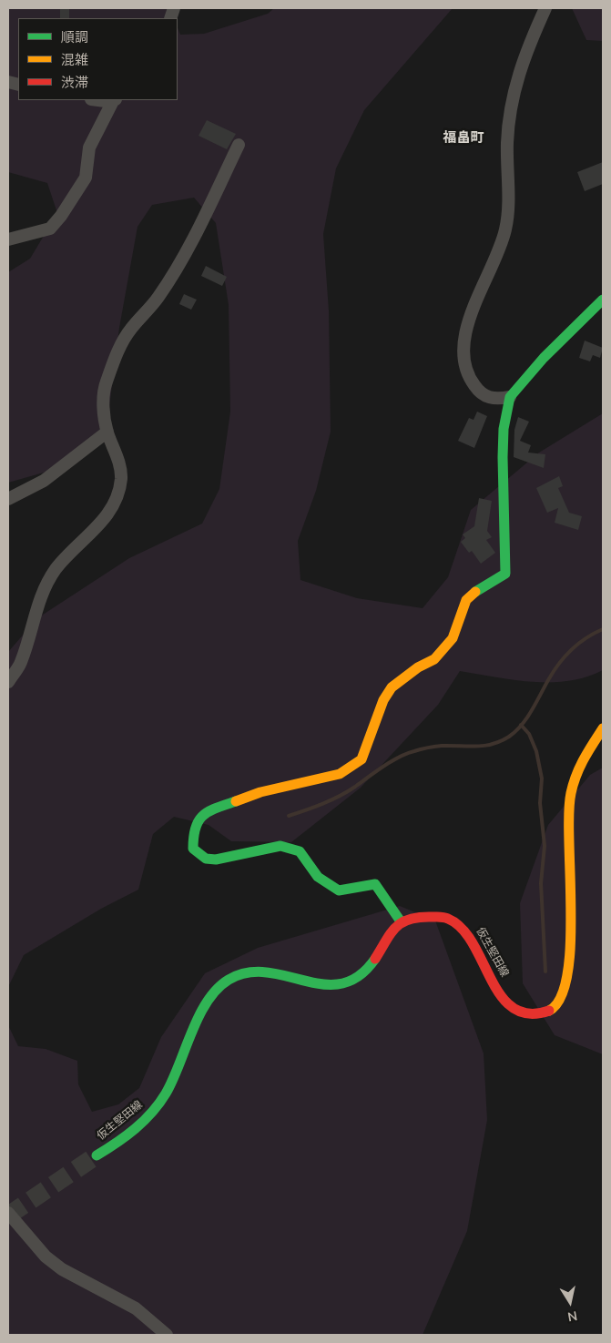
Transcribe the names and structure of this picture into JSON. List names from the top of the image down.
{
  "streets": {
    "street": ["仮生堅田線"]
  },
  "districts": ["福畠町"],
  "legend": ["順調", "混雑", "渋滞"],
  "north": "bottom"
}
